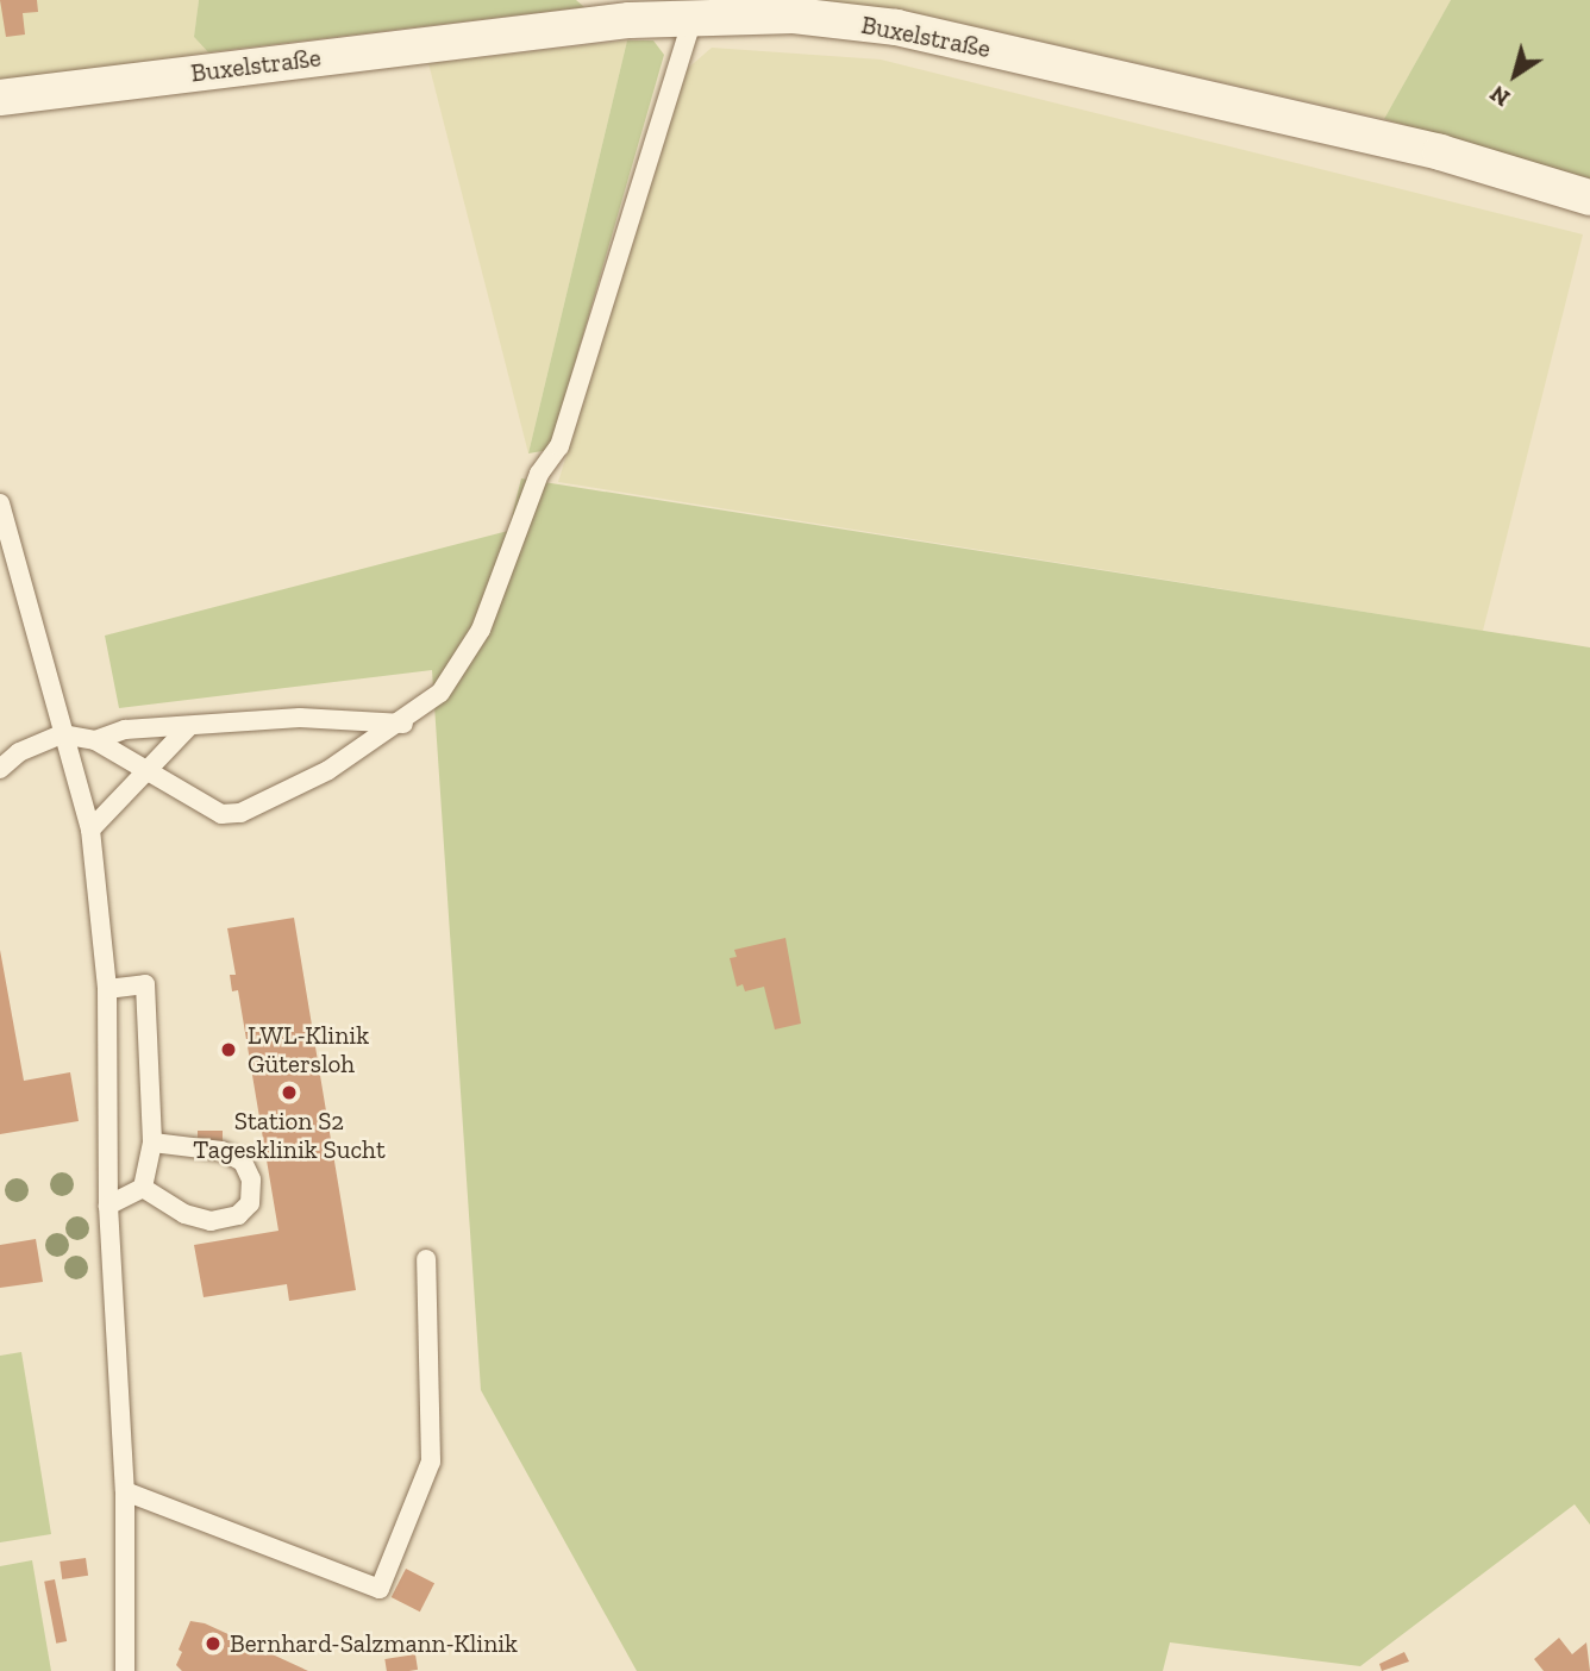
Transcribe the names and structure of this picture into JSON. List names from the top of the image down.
{
  "streets": {
    "street": ["Buxelstraße"]
  },
  "places": ["LWL-Klinik Gütersloh", "Station S2 Tagesklinik Sucht", "Bernhard-Salzmann-Klinik"],
  "north": "bottom left"
}
